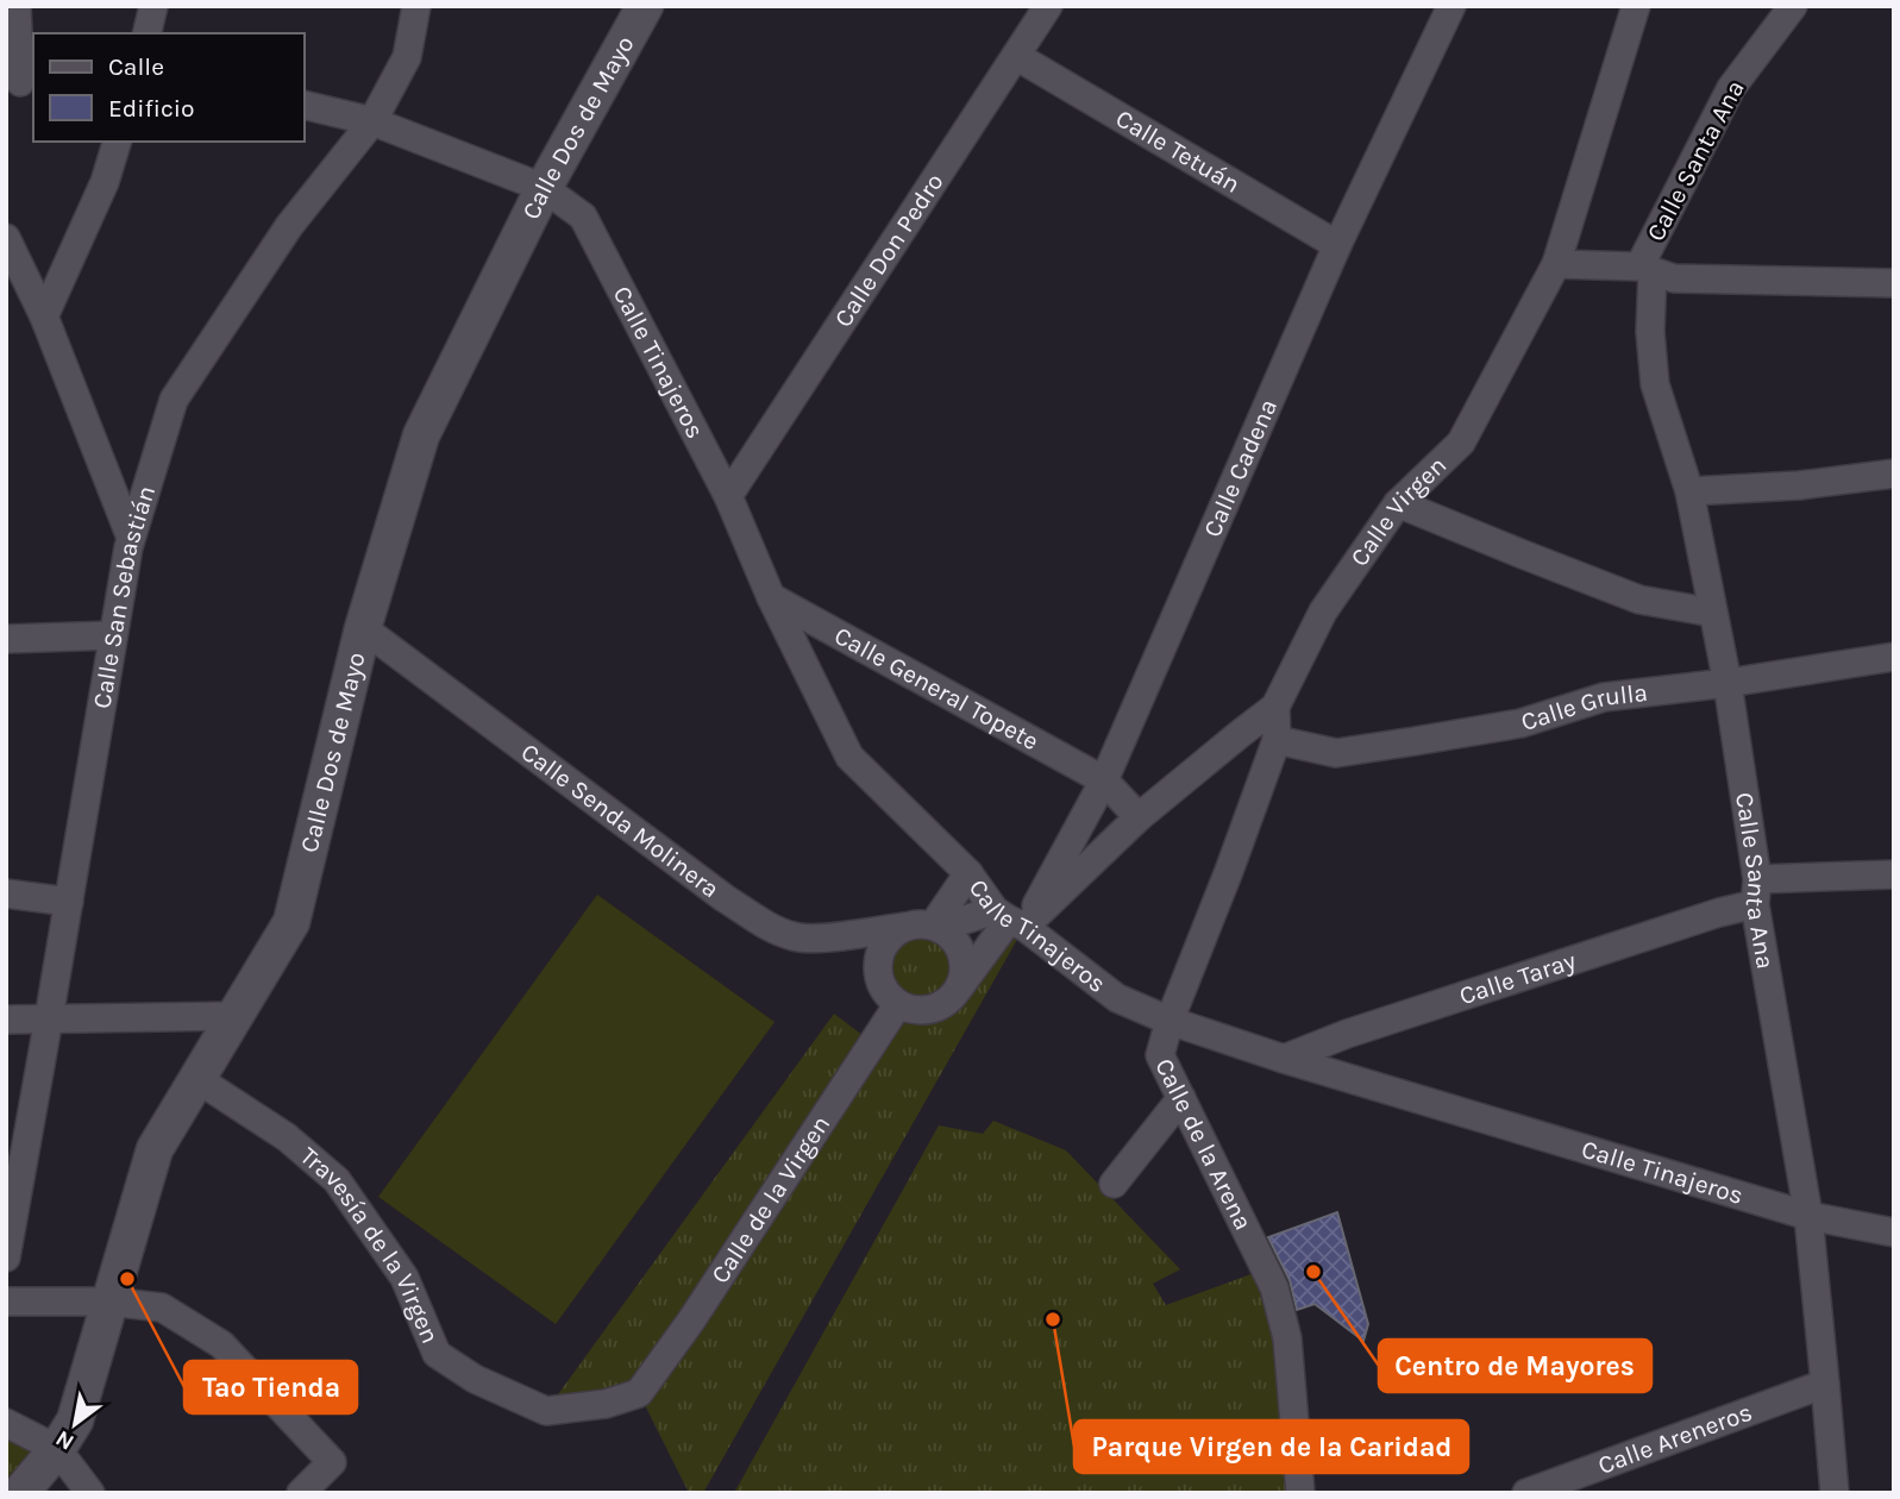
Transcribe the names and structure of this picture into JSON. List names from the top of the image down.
{
  "streets": {
    "street": [
      "Calle Dos de Mayo",
      "Calle Tetuán",
      "Calle Santa Ana",
      "Calle Don Pedro",
      "Calle Tinajeros",
      "Calle Cadena",
      "Calle Virgen",
      "Calle San Sebastián",
      "Calle General Topete",
      "Calle Grulla",
      "Calle Senda Molinera",
      "Calle Taray",
      "Calle de la Arena",
      "Calle de la Virgen",
      "Travesía de la Virgen",
      "Calle Areneros"
    ]
  },
  "crossings": [
    ["Calle Dos de Mayo", "Calle Tinajeros"],
    ["Calle Dos de Mayo", "Calle Senda Molinera"],
    ["Calle Dos de Mayo", "Travesía de la Virgen"],
    ["Calle Tetuán", "Calle Don Pedro"],
    ["Calle Tetuán", "Calle Cadena"],
    ["Calle Santa Ana", "Calle Tinajeros"],
    ["Calle Santa Ana", "Calle Grulla"],
    ["Calle Santa Ana", "Calle Taray"],
    ["Calle Santa Ana", "Calle Areneros"],
    ["Calle Don Pedro", "Calle Tinajeros"],
    ["Calle Tinajeros", "Calle Cadena"],
    ["Calle Tinajeros", "Calle Virgen"],
    ["Calle Tinajeros", "Calle San Sebastián"],
    ["Calle Tinajeros", "Calle General Topete"],
    ["Calle Tinajeros", "Calle Taray"],
    ["Calle Tinajeros", "Calle de la Arena"],
    ["Calle Cadena", "Calle Virgen"],
    ["Calle Cadena", "Calle General Topete"],
    ["Calle Virgen", "Calle General Topete"],
    ["Calle Virgen", "Calle de la Arena"],
    ["Calle Grulla", "Calle de la Arena"],
    ["Calle Senda Molinera", "Calle de la Virgen"],
    ["Calle de la Virgen", "Travesía de la Virgen"]
  ],
  "places": ["Centro de Mayores", "Tao Tienda", "Parque Virgen de la Caridad"],
  "legend": ["Calle", "Edificio"],
  "north": "bottom left"
}
